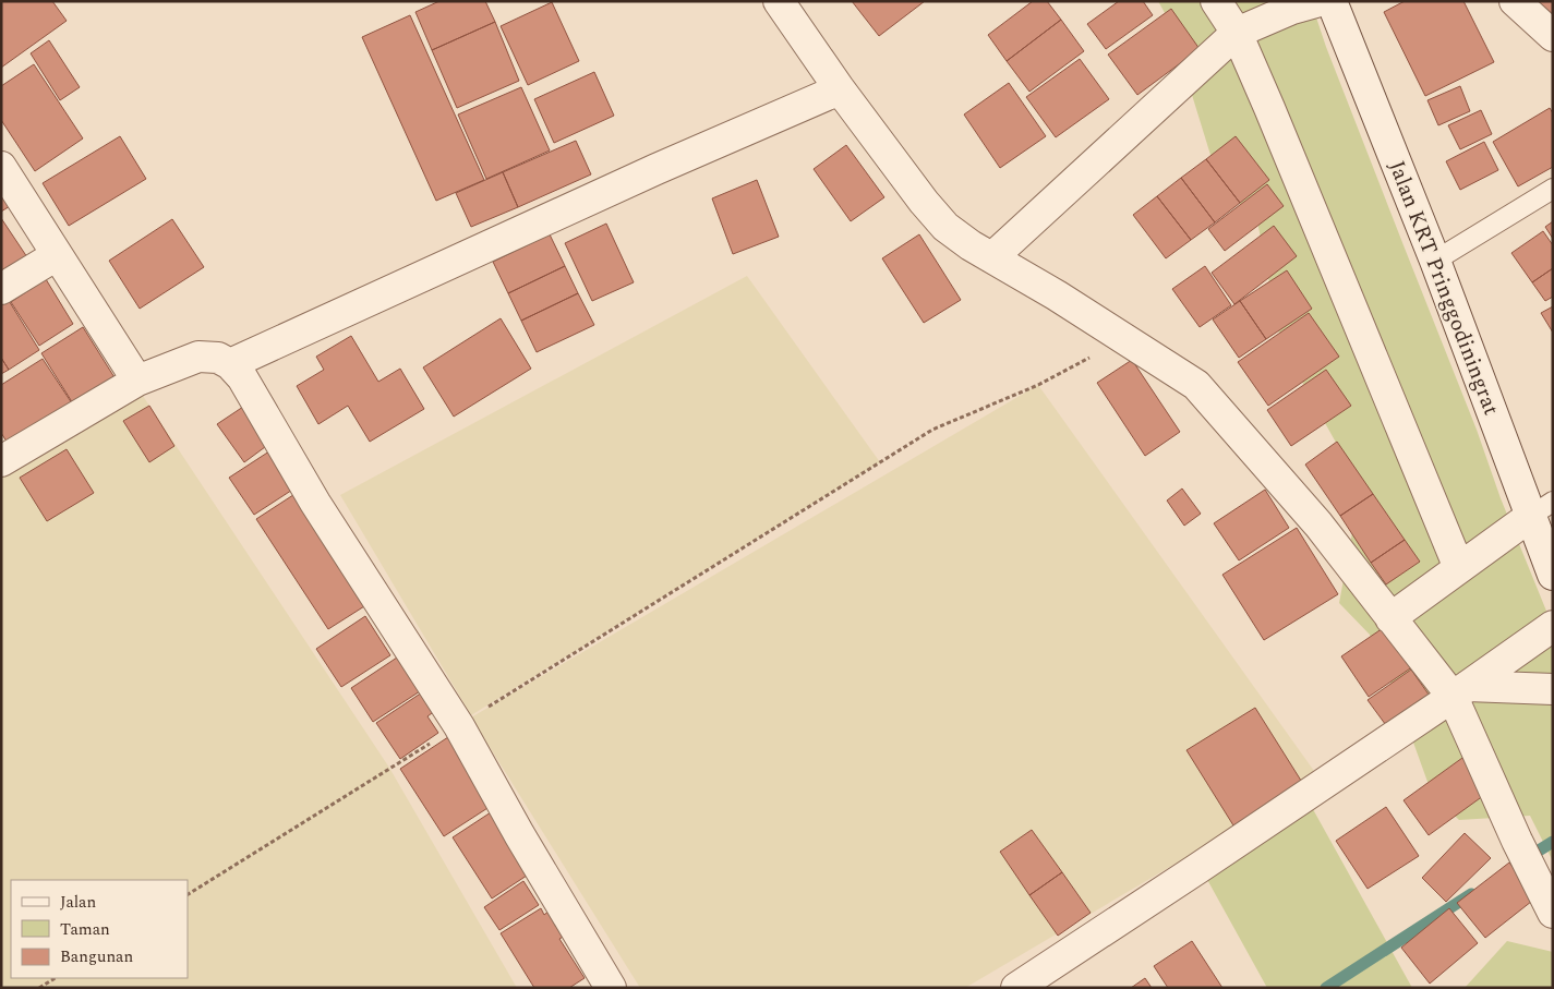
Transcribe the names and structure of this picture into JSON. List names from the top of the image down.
{
  "streets": {
    "street": ["Jalan KRT Pringgodiningrat"]
  },
  "legend": ["Jalan", "Taman", "Bangunan"]
}
